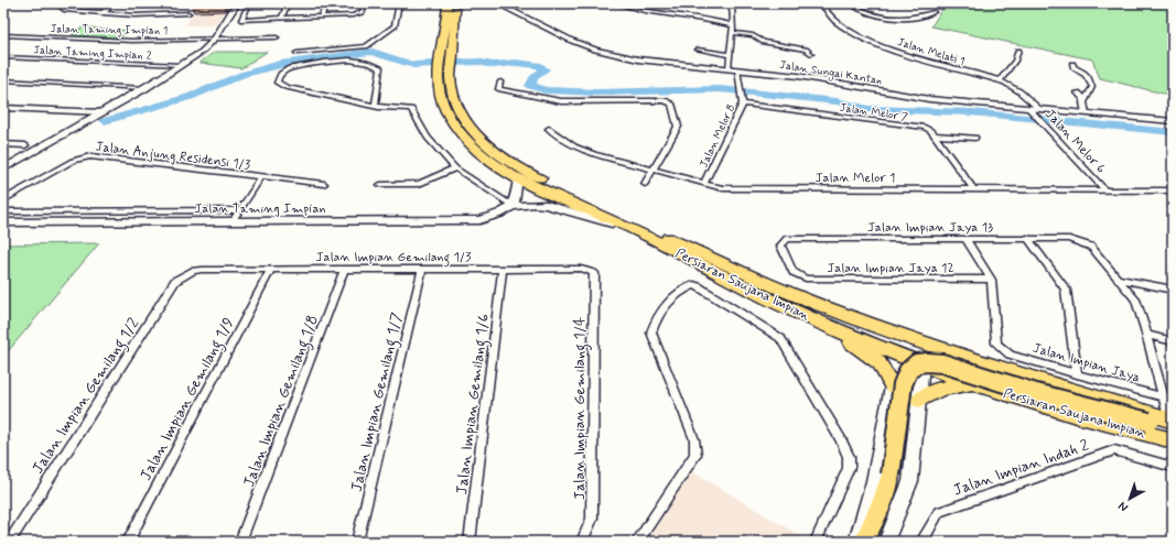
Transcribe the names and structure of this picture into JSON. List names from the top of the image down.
{
  "streets": {
    "highway": ["Persiaran Saujana Impian"],
    "street": [
      "Jalan Taming Impian 1",
      "Jalan Melati 1",
      "Jalan Taming Impian 2",
      "Jalan Sungai Kantan",
      "Jalan Melor 7",
      "Jalan Melor 8",
      "Jalan Melor 6",
      "Jalan Anjung Residensi 1/3",
      "Jalan Melor 1",
      "Jalan Taming Impian",
      "Jalan Impian Jaya 13",
      "Jalan Impian Gemilang 1/3",
      "Jalan Impian Jaya 12",
      "Jalan Impian Jaya",
      "Jalan Impian Gemilang 1/2",
      "Jalan Impian Gemilang 1/9",
      "Jalan Impian Gemilang 1/8",
      "Jalan Impian Gemilang 1/7",
      "Jalan Impian Gemilang 1/6",
      "Jalan Impian Gemilang 1/4",
      "Jalan Impian Indah 2"
    ]
  },
  "crossings": [
    ["Jalan Melati 1", "Jalan Sungai Kantan"],
    ["Jalan Melati 1", "Jalan Melor 6"],
    ["Jalan Sungai Kantan", "Jalan Melor 8"],
    ["Jalan Sungai Kantan", "Jalan Melor 6"],
    ["Jalan Melor 7", "Jalan Melor 8"],
    ["Jalan Melor 7", "Jalan Melor 1"],
    ["Jalan Melor 8", "Jalan Melor 1"],
    ["Jalan Melor 6", "Jalan Melor 1"],
    ["Jalan Taming Impian", "Persiaran Saujana Impian"],
    ["Jalan Impian Jaya 13", "Jalan Impian Jaya 12"],
    ["Jalan Impian Gemilang 1/3", "Jalan Impian Gemilang 1/2"],
    ["Jalan Impian Gemilang 1/3", "Jalan Impian Gemilang 1/9"],
    ["Jalan Impian Gemilang 1/3", "Jalan Impian Gemilang 1/8"],
    ["Jalan Impian Gemilang 1/3", "Jalan Impian Gemilang 1/7"],
    ["Jalan Impian Gemilang 1/3", "Jalan Impian Gemilang 1/6"],
    ["Jalan Impian Gemilang 1/3", "Jalan Impian Gemilang 1/4"],
    ["Jalan Impian Jaya 12", "Jalan Impian Jaya"]
  ],
  "north": "bottom left"
}
